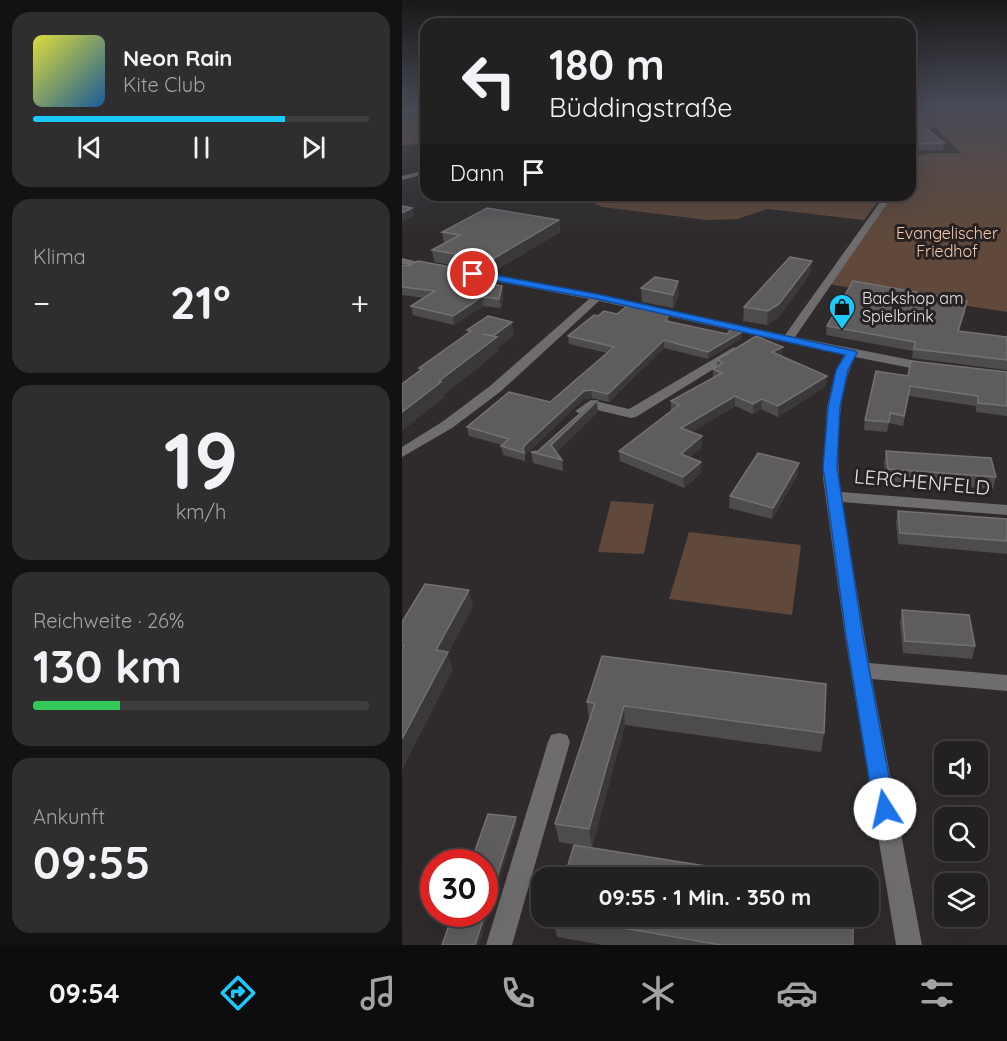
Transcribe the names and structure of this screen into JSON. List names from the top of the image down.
{
  "streets": {
    "street": ["LERCHENFELD"]
  },
  "parks": ["Evangelischer Friedhof"],
  "places": {
    "shop": ["Backshop am Spielbrink"]
  },
  "page": {
    "turn": ["180 m", "Büddingstraße"],
    "song": ["Neon Rain", "Kite Club"],
    "then": "Dann",
    "tile": [
      "Klima",
      ["19", "km/h"],
      ["Reichweite · 26%", "130 km"],
      ["Ankunft", "09:55"]
    ],
    "heat": ["−", "21°", "+"],
    "limit": "30",
    "trip": "09:55 · 1 Min. · 350 m",
    "tabs": "09:54"
  }
}
